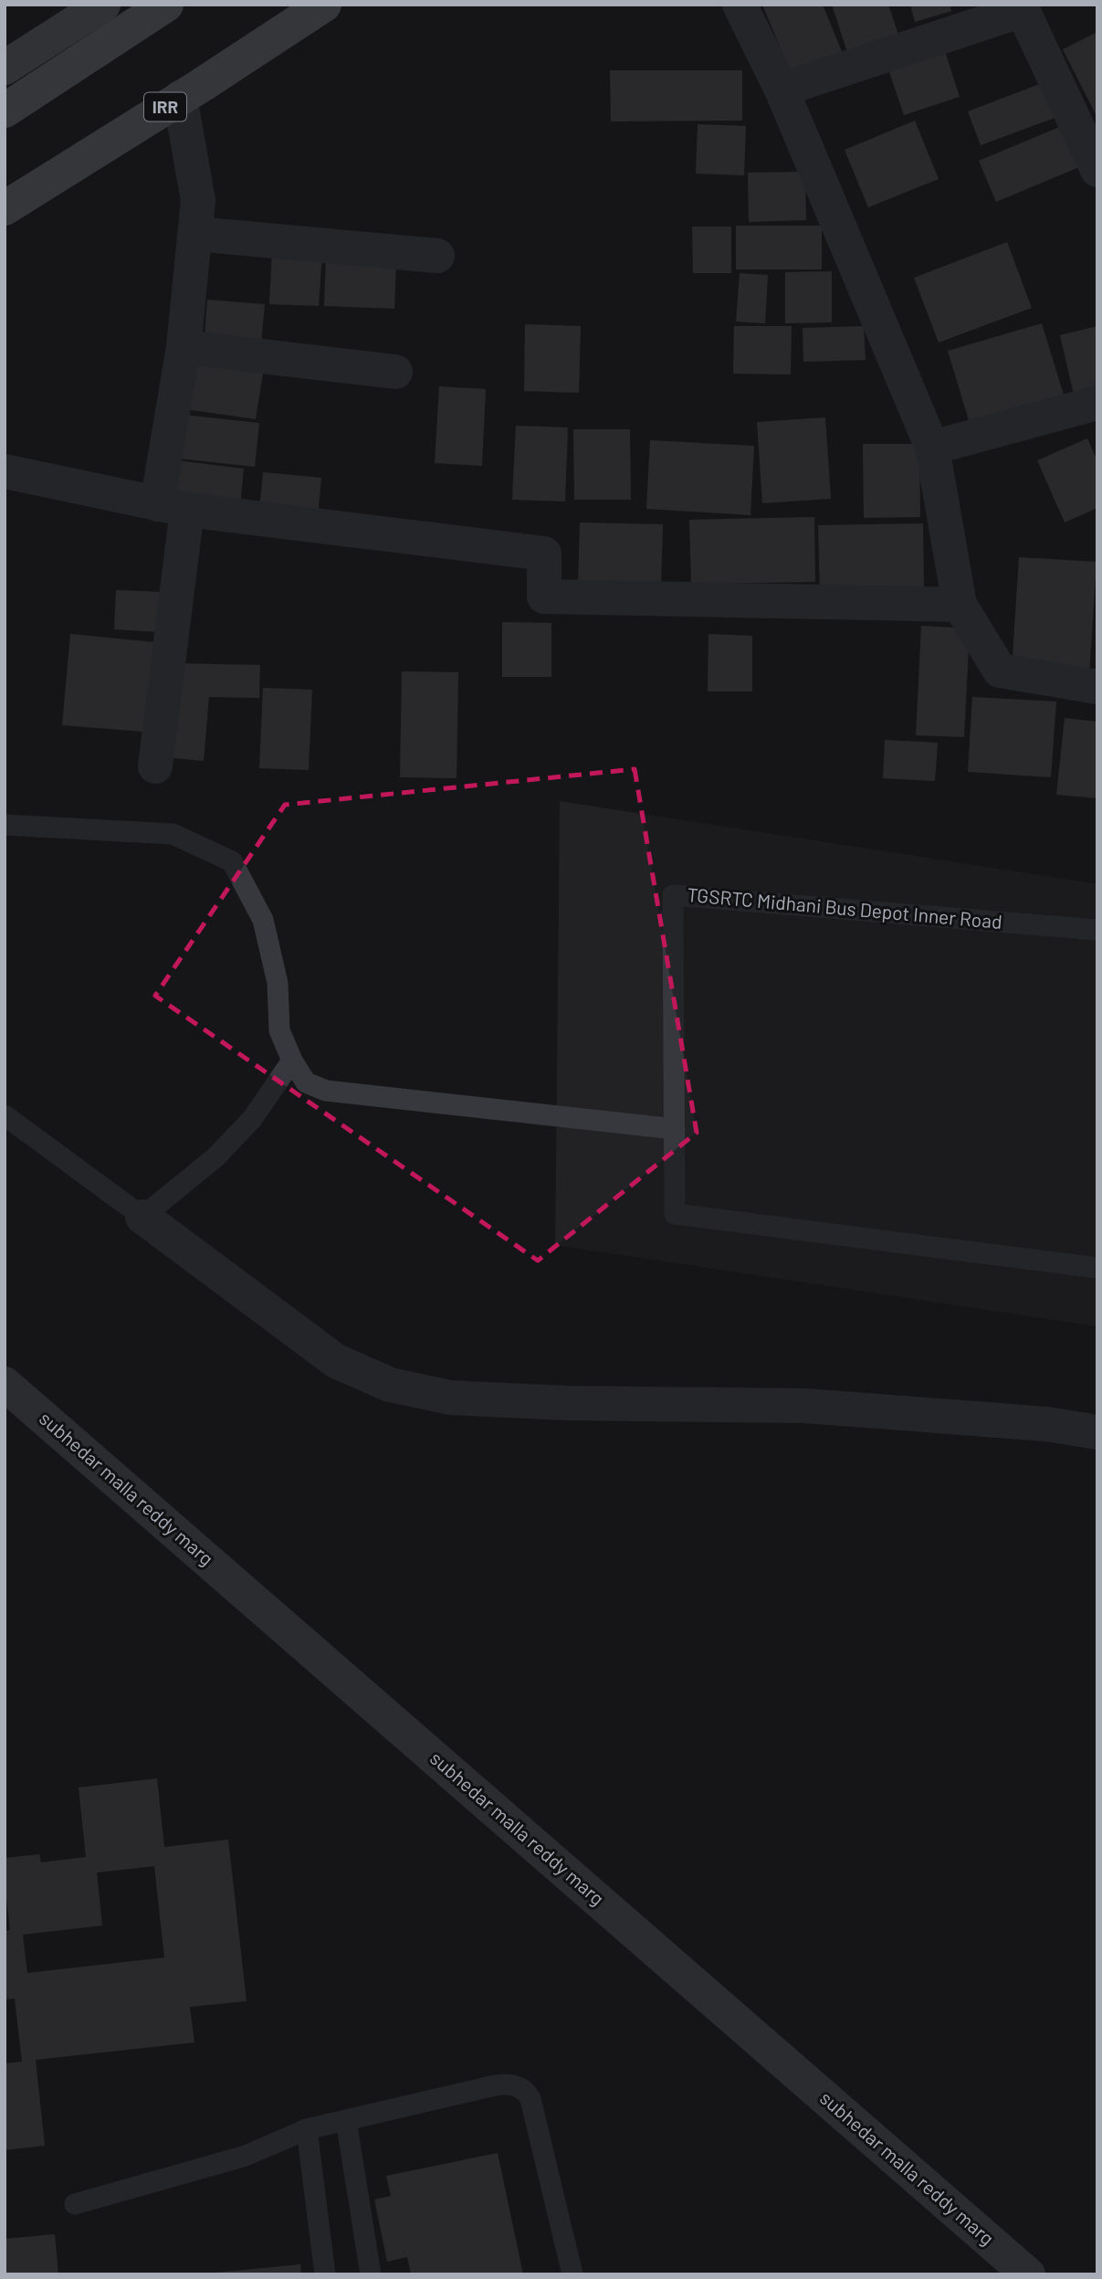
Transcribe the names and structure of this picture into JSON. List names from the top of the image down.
{
  "streets": {
    "highway": ["IRR"],
    "main road": ["subhedar malla reddy marg"],
    "lane": ["TGSRTC Midhani Bus Depot Inner Road"]
  }
}
